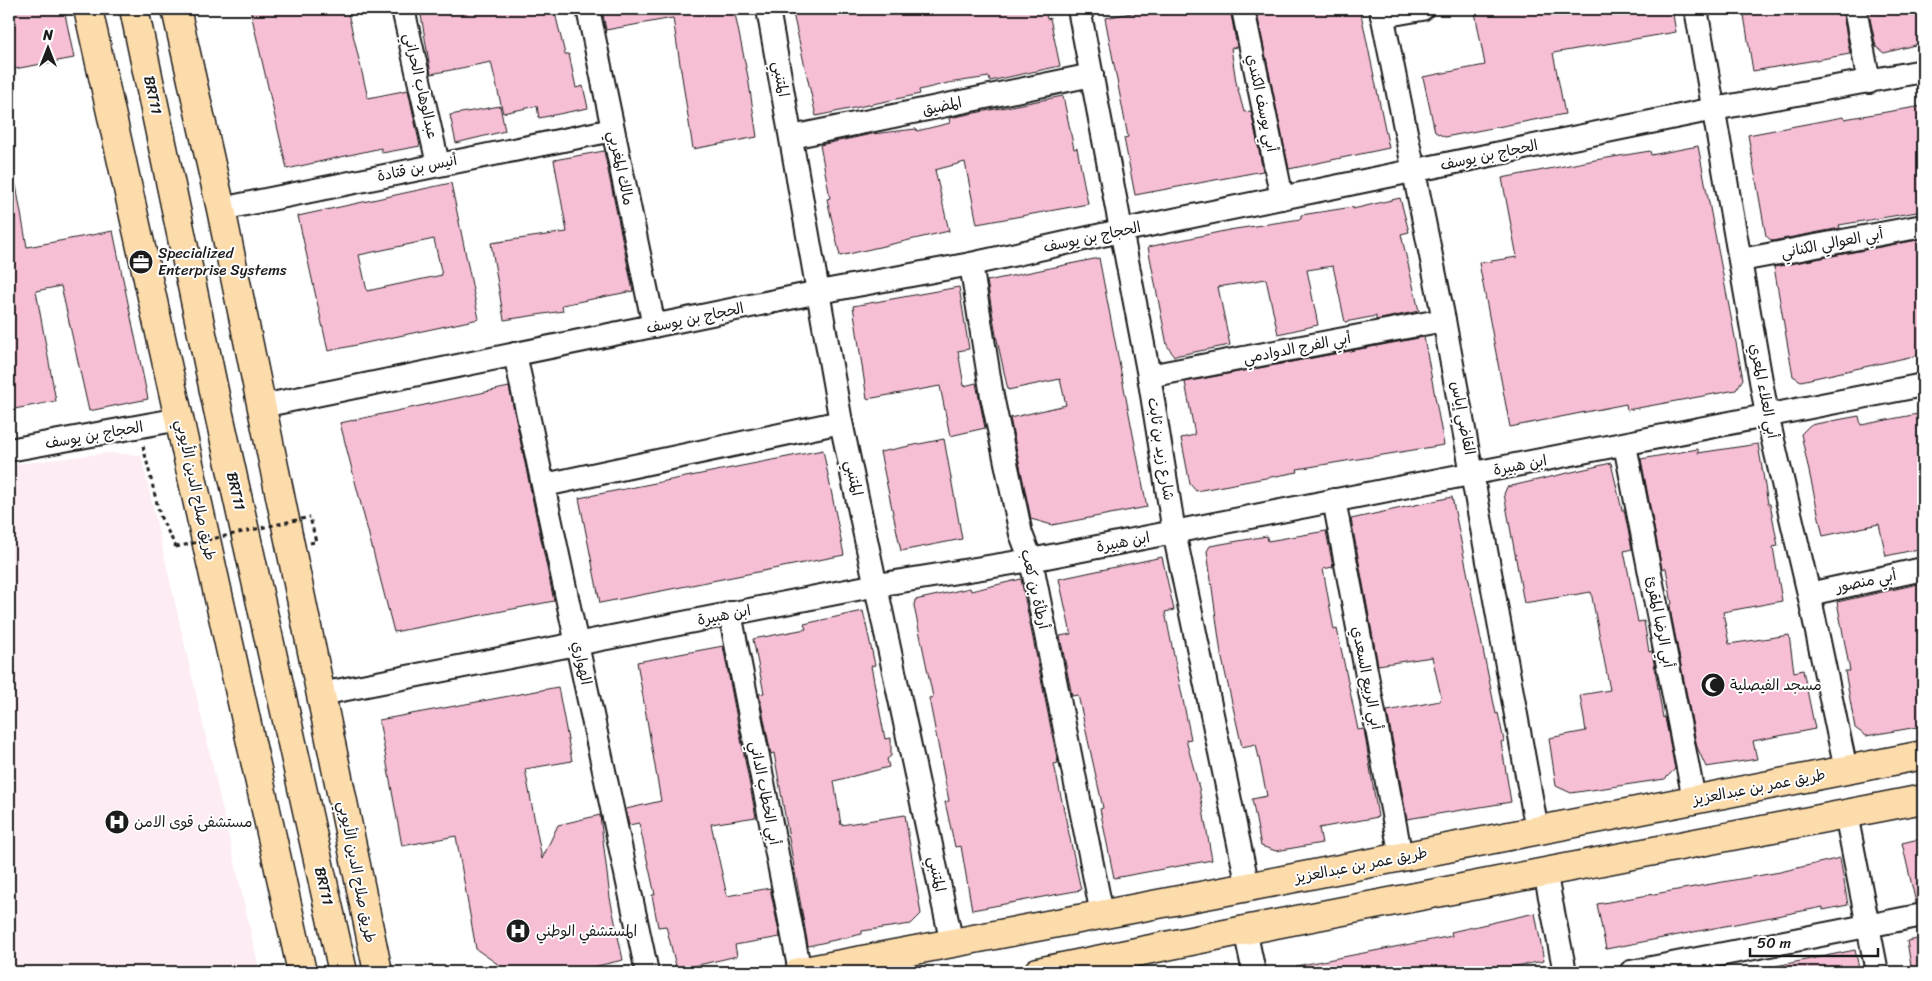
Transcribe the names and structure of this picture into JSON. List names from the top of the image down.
{
  "streets": {
    "main road": ["BRT11", "طريق صلاح الدين الأيوبي", "طريق عمر بن عبدالعزيز"],
    "street": [
      "المتنبي",
      "عبدالوهاب الحراني",
      "أبي يوسف الكندي",
      "المضيق",
      "الحجاج بن يوسف",
      "أنيس بن قتادة",
      "مالك المغربي",
      "أبي العوالي الكناني",
      "أبي الفرج الدوادمي",
      "أبي العلاء المعري",
      "القاضي إياس",
      "شارع زيد بن ثابت",
      "ابن هبيرة",
      "أبي منصور",
      "أرطأة بن كعب",
      "أبي الرضا المقرئ",
      "الهواري",
      "أبي الربيع السعدي",
      "أبي الخطاب الداني"
    ]
  },
  "crossings": [
    ["المتنبي", "المضيق"],
    ["المتنبي", "الحجاج بن يوسف"],
    ["المتنبي", "ابن هبيرة"],
    ["المتنبي", "طريق عمر بن عبدالعزيز"],
    ["عبدالوهاب الحراني", "أنيس بن قتادة"],
    ["أبي يوسف الكندي", "الحجاج بن يوسف"],
    ["المضيق", "شارع زيد بن ثابت"],
    ["الحجاج بن يوسف", "مالك المغربي"],
    ["الحجاج بن يوسف", "أبي العلاء المعري"],
    ["الحجاج بن يوسف", "القاضي إياس"],
    ["الحجاج بن يوسف", "شارع زيد بن ثابت"],
    ["الحجاج بن يوسف", "طريق صلاح الدين الأيوبي"],
    ["الحجاج بن يوسف", "أرطأة بن كعب"],
    ["الحجاج بن يوسف", "الهواري"],
    ["أنيس بن قتادة", "مالك المغربي"],
    ["أنيس بن قتادة", "طريق صلاح الدين الأيوبي"],
    ["أبي العوالي الكناني", "أبي العلاء المعري"],
    ["أبي الفرج الدوادمي", "القاضي إياس"],
    ["أبي الفرج الدوادمي", "شارع زيد بن ثابت"],
    ["أبي العلاء المعري", "ابن هبيرة"],
    ["أبي العلاء المعري", "أبي منصور"],
    ["أبي العلاء المعري", "طريق عمر بن عبدالعزيز"],
    ["القاضي إياس", "ابن هبيرة"],
    ["القاضي إياس", "طريق عمر بن عبدالعزيز"],
    ["شارع زيد بن ثابت", "ابن هبيرة"],
    ["شارع زيد بن ثابت", "طريق عمر بن عبدالعزيز"],
    ["ابن هبيرة", "طريق صلاح الدين الأيوبي"],
    ["ابن هبيرة", "أرطأة بن كعب"],
    ["ابن هبيرة", "أبي الرضا المقرئ"],
    ["ابن هبيرة", "الهواري"],
    ["ابن هبيرة", "أبي الربيع السعدي"],
    ["ابن هبيرة", "أبي الخطاب الداني"],
    ["أرطأة بن كعب", "طريق عمر بن عبدالعزيز"],
    ["أبي الرضا المقرئ", "طريق عمر بن عبدالعزيز"],
    ["أبي الربيع السعدي", "طريق عمر بن عبدالعزيز"],
    ["طريق عمر بن عبدالعزيز", "أبي الخطاب الداني"]
  ],
  "places": {
    "office": ["Specialized Enterprise Systems"],
    "mosque": ["مسجد الفيصلية"],
    "hospital": ["مستشفى قوى الامن", "المستشفي الوطني"]
  },
  "scale_bar": "50 m",
  "north": "top"
}
